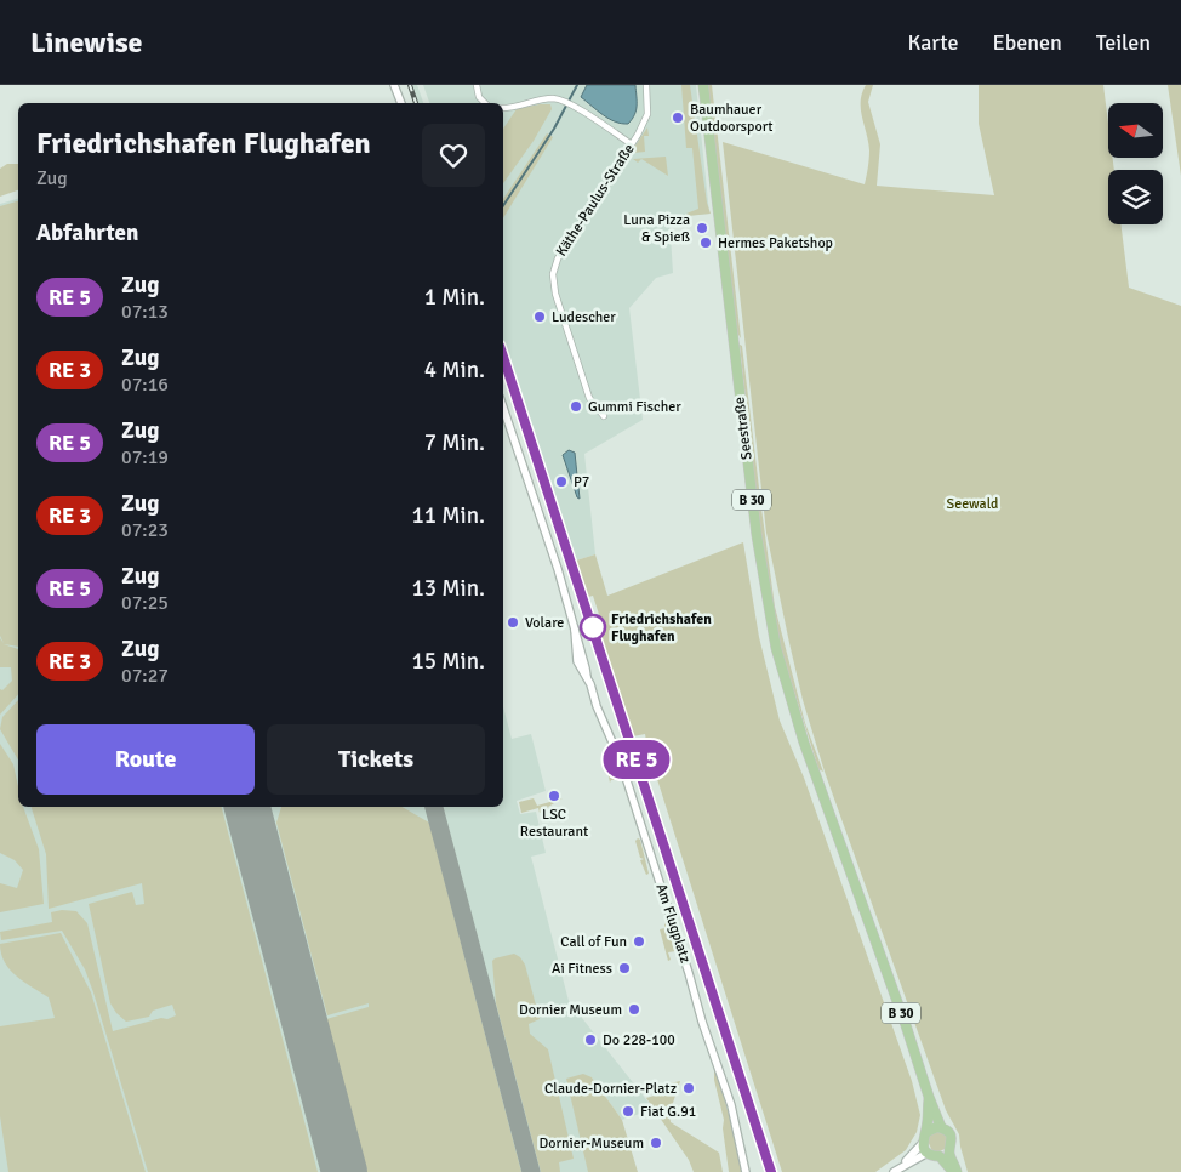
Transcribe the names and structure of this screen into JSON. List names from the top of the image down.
{
  "streets": {
    "main road": ["Seestraße", "B 30"],
    "street": ["Käthe-Paulus-Straße", "Am Flugplatz"]
  },
  "crossings": [
    ["Seestraße", "B 30"]
  ],
  "parks": ["Seewald"],
  "places": [
    "Baumhauer Outdoorsport",
    "Luna Pizza & Spieß",
    "Hermes Paketshop",
    "Ludescher",
    "Gummi Fischer",
    "P7",
    "Volare",
    "Friedrichshafen Flughafen",
    "LSC Restaurant",
    "Call of Fun",
    "Ai Fitness",
    "Dornier Museum",
    "Do 228-100",
    "Claude-Dornier-Platz",
    "Fiat G.91",
    "Dornier-Museum"
  ],
  "north": "left",
  "page": {
    "header": "Linewise",
    "nav": ["Karte", "Ebenen", "Teilen"],
    "on_map": "RE 5",
    "heading": [
      ["Friedrichshafen Flughafen", "Zug"],
      "Abfahrten"
    ],
    "list": [
      {
        "mark": "RE 5",
        "name": "Zug",
        "note": "07:13",
        "value": "1 Min."
      },
      {
        "mark": "RE 3",
        "name": "Zug",
        "note": "07:16",
        "value": "4 Min."
      },
      {
        "mark": "RE 5",
        "name": "Zug",
        "note": "07:19",
        "value": "7 Min."
      },
      {
        "mark": "RE 3",
        "name": "Zug",
        "note": "07:23",
        "value": "11 Min."
      },
      {
        "mark": "RE 5",
        "name": "Zug",
        "note": "07:25",
        "value": "13 Min."
      },
      {
        "mark": "RE 3",
        "name": "Zug",
        "note": "07:27",
        "value": "15 Min."
      }
    ],
    "buttons": ["Route", "Tickets"]
  }
}
